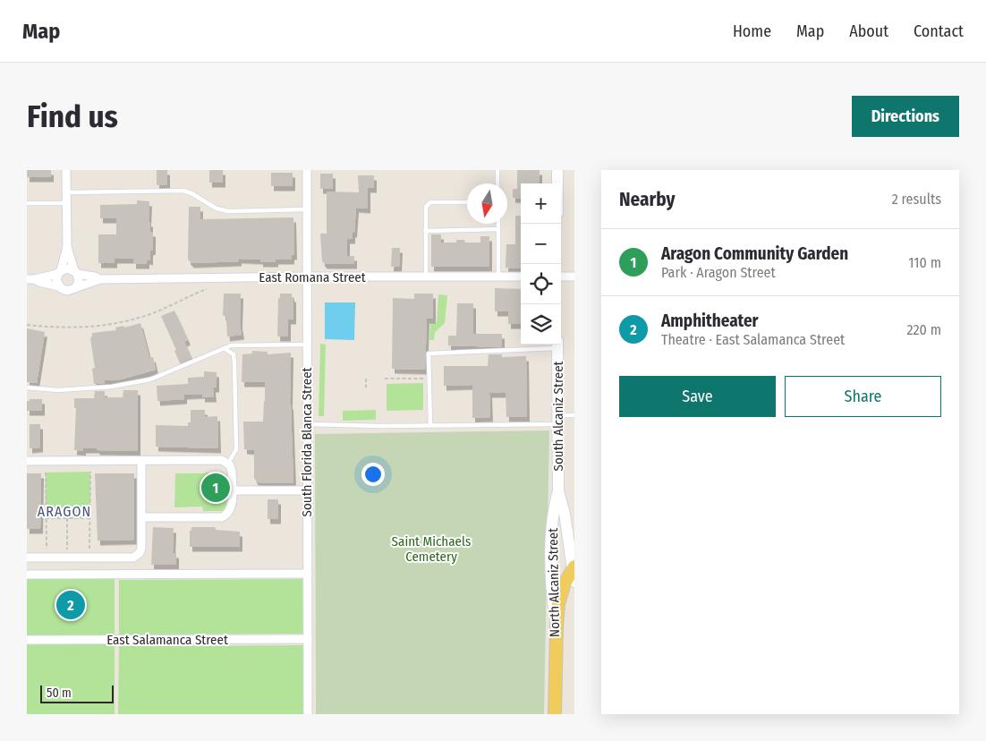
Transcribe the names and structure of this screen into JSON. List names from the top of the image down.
{
  "streets": {
    "main road": ["North Alcaniz Street"],
    "street": [
      "East Romana Street",
      "South Alcaniz Street",
      "South Florida Blanca Street",
      "East Salamanca Street"
    ]
  },
  "crossings": [
    ["East Romana Street", "South Florida Blanca Street"],
    ["South Alcaniz Street", "North Alcaniz Street"],
    ["South Florida Blanca Street", "East Salamanca Street"]
  ],
  "districts": ["ARAGON"],
  "parks": ["Saint Michaels Cemetery"],
  "scale_bar": "50 m",
  "north": "bottom",
  "page": {
    "header": "Map",
    "nav": [
      "Home",
      "Map",
      "About",
      "Contact"
    ],
    "buttons": [
      "Directions",
      ["Save", "Share"]
    ],
    "title": "Find us",
    "heading": ["Nearby", "2 results"],
    "map_buttons": ["+", "−"],
    "list": [
      {
        "mark": "1",
        "name": "Aragon Community Garden",
        "note": "Park · Aragon Street",
        "value": "110 m"
      },
      {
        "mark": "2",
        "name": "Amphitheater",
        "note": "Theatre · East Salamanca Street",
        "value": "220 m"
      }
    ],
    "pins": ["1", "2"],
    "scale": "50 m"
  }
}
